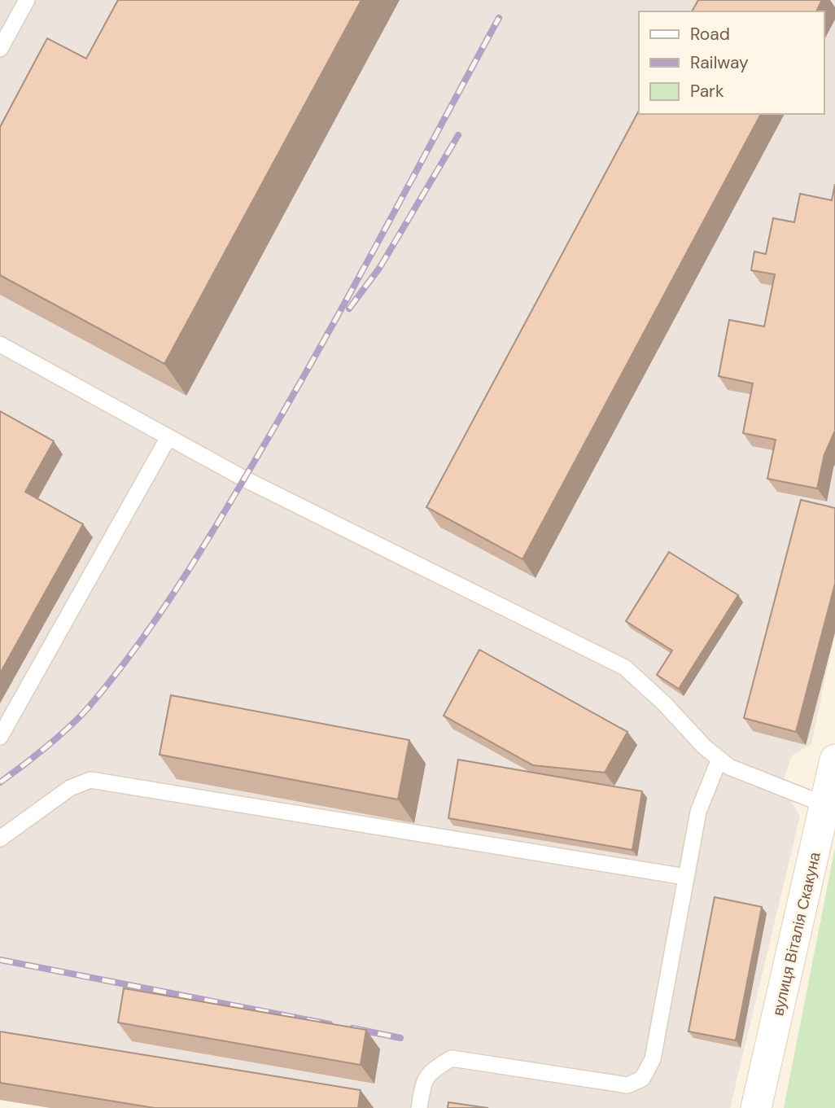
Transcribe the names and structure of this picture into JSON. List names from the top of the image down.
{
  "streets": {
    "street": ["вулиця Віталія Скакуна"]
  },
  "legend": ["Road", "Railway", "Park"]
}
